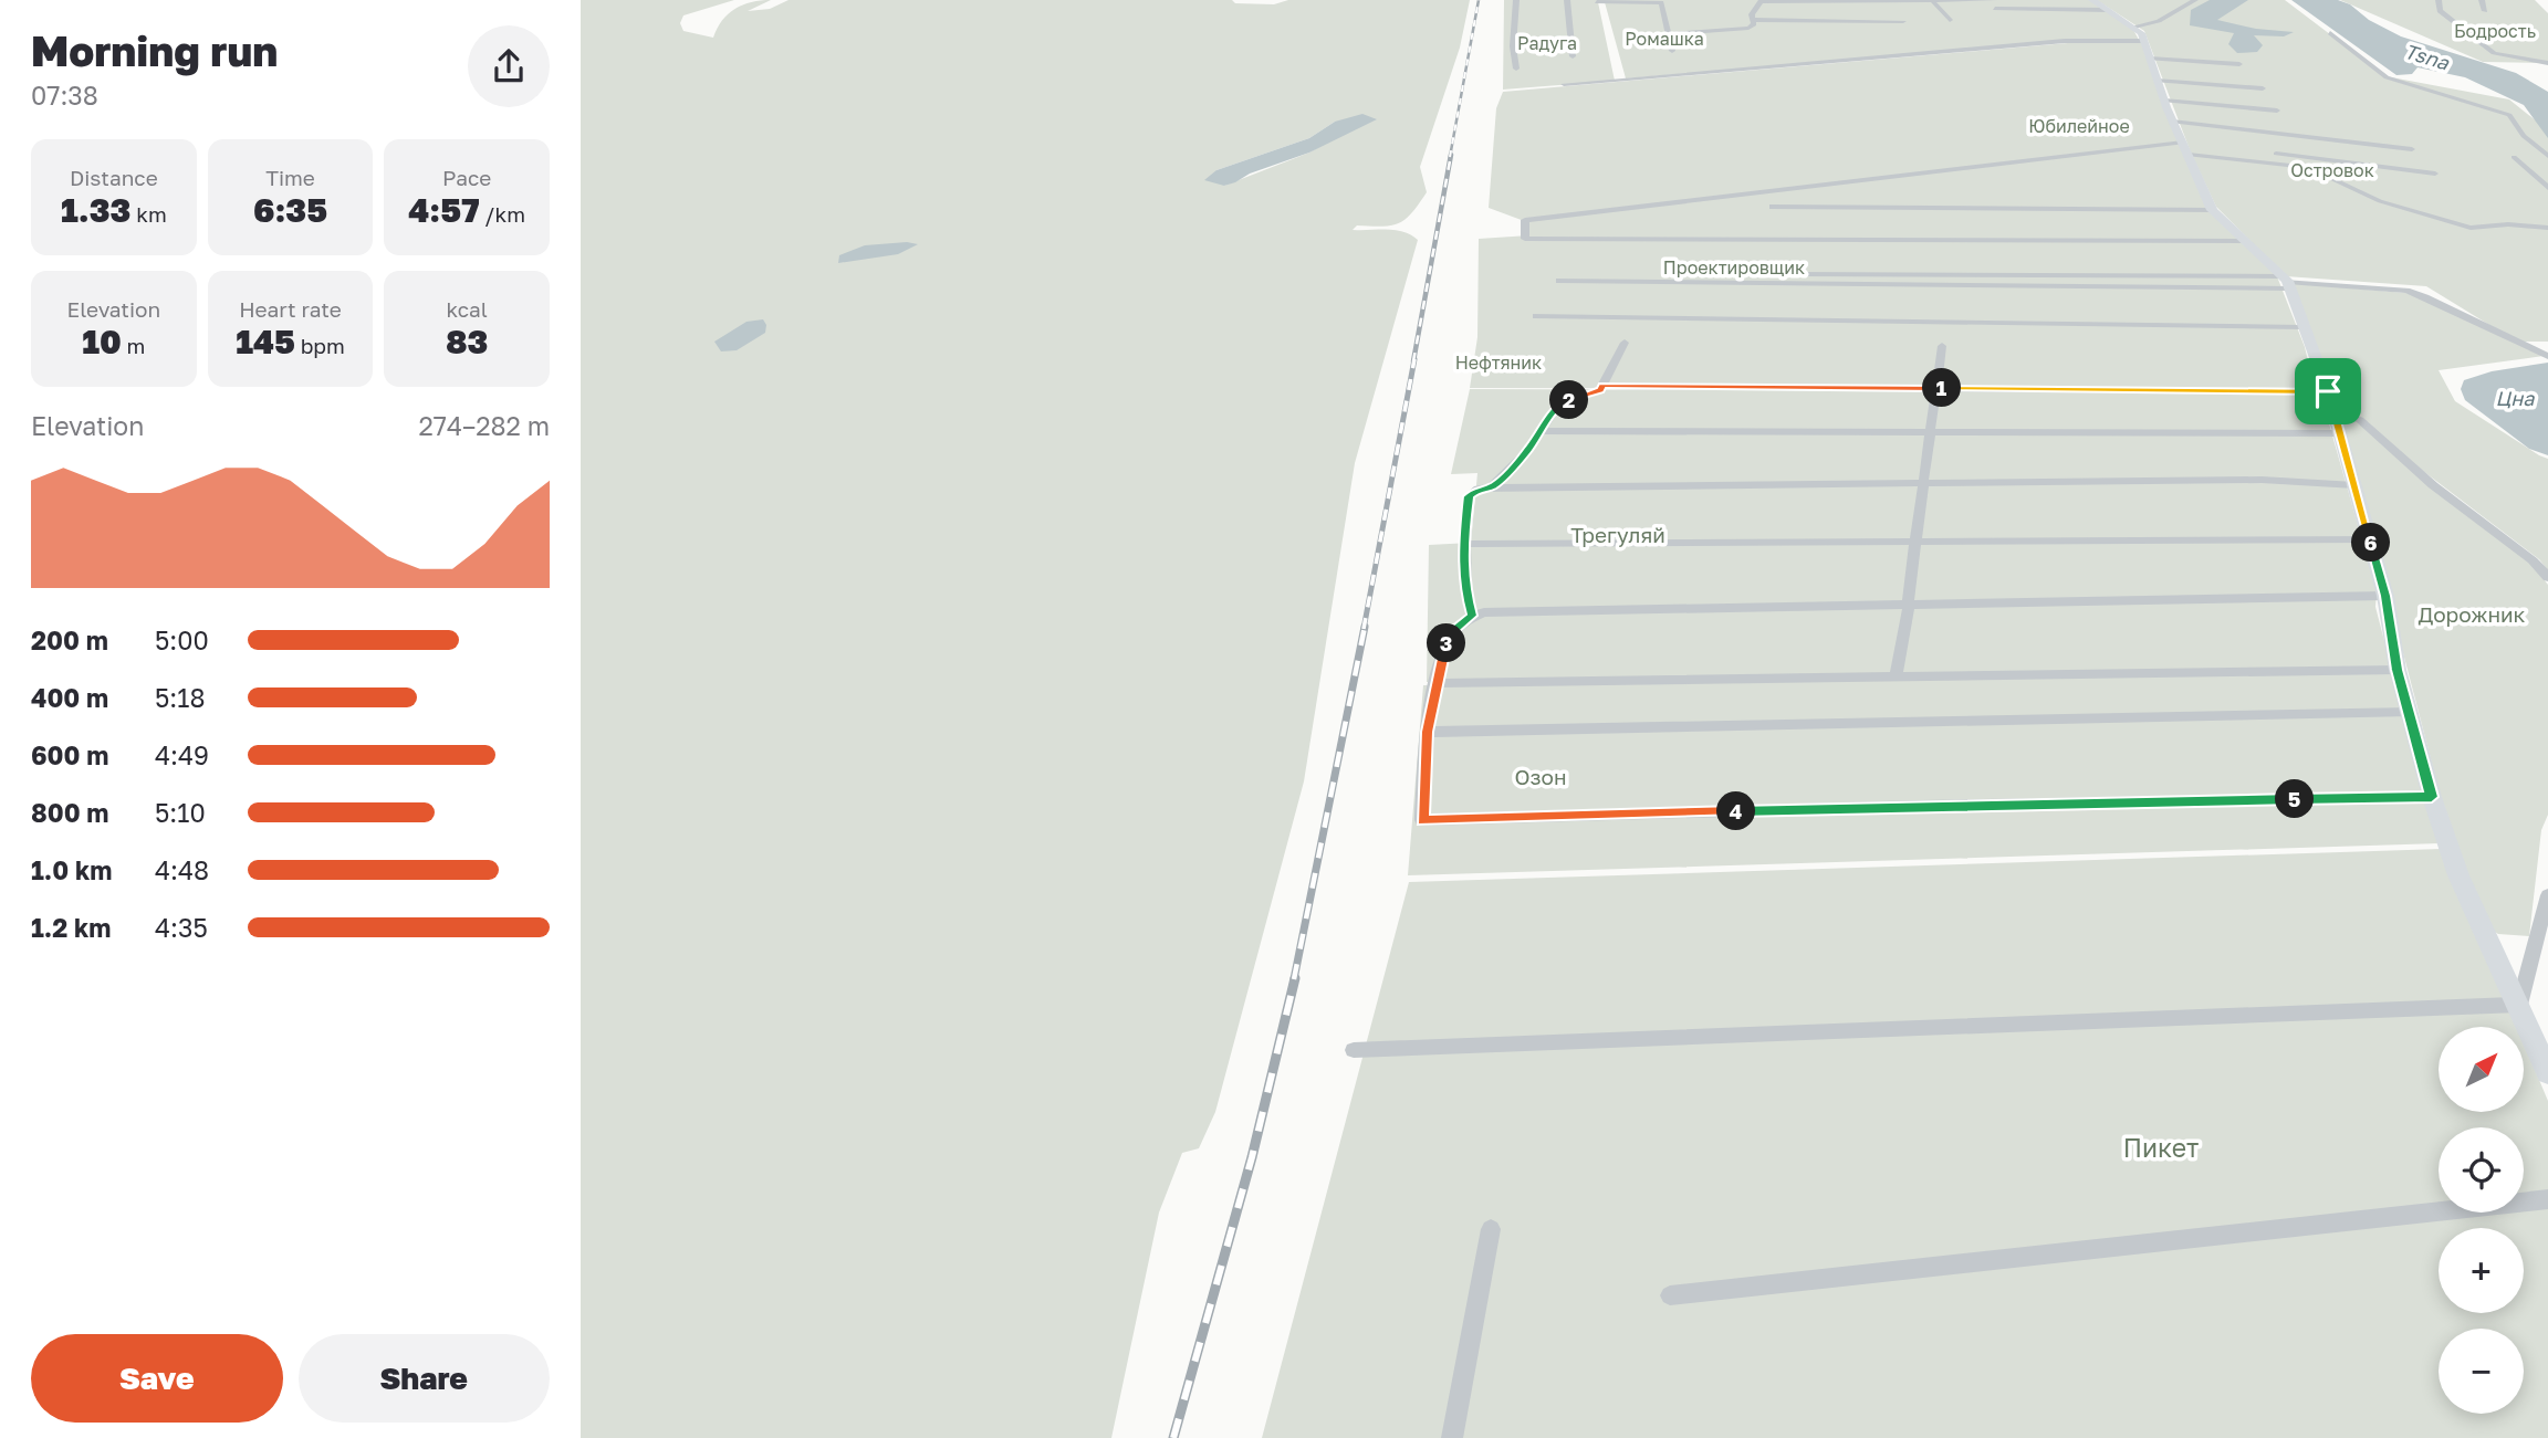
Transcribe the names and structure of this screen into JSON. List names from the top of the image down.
{
  "water": ["Tsna", "Цна"],
  "parks": [
    "Бодрость",
    "Ромашка",
    "Радуга",
    "Юбилейное",
    "Островок",
    "Проектировщик",
    "Нефтяник",
    "Трегуляй",
    "Дорожник",
    "Озон",
    "Пикет"
  ],
  "north": "top right",
  "page": {
    "heading": ["Morning run", "07:38"],
    "stats": [
      ["Distance", "1.33 km"],
      ["Time", "6:35"],
      ["Pace", "4:57 /km"],
      ["Elevation", "10 m"],
      ["Heart rate", "145 bpm"],
      ["kcal", "83"]
    ],
    "pins": [
      "1",
      "2",
      "6",
      "3",
      "5",
      "4"
    ],
    "chart": ["Elevation", "274–282 m"],
    "list": [
      {
        "name": "200 m",
        "note": "5:00"
      },
      {
        "name": "400 m",
        "note": "5:18"
      },
      {
        "name": "600 m",
        "note": "4:49"
      },
      {
        "name": "800 m",
        "note": "5:10"
      },
      {
        "name": "1.0 km",
        "note": "4:48"
      },
      {
        "name": "1.2 km",
        "note": "4:35"
      }
    ],
    "map_buttons": ["+", "−"],
    "buttons": ["Save", "Share"]
  }
}
